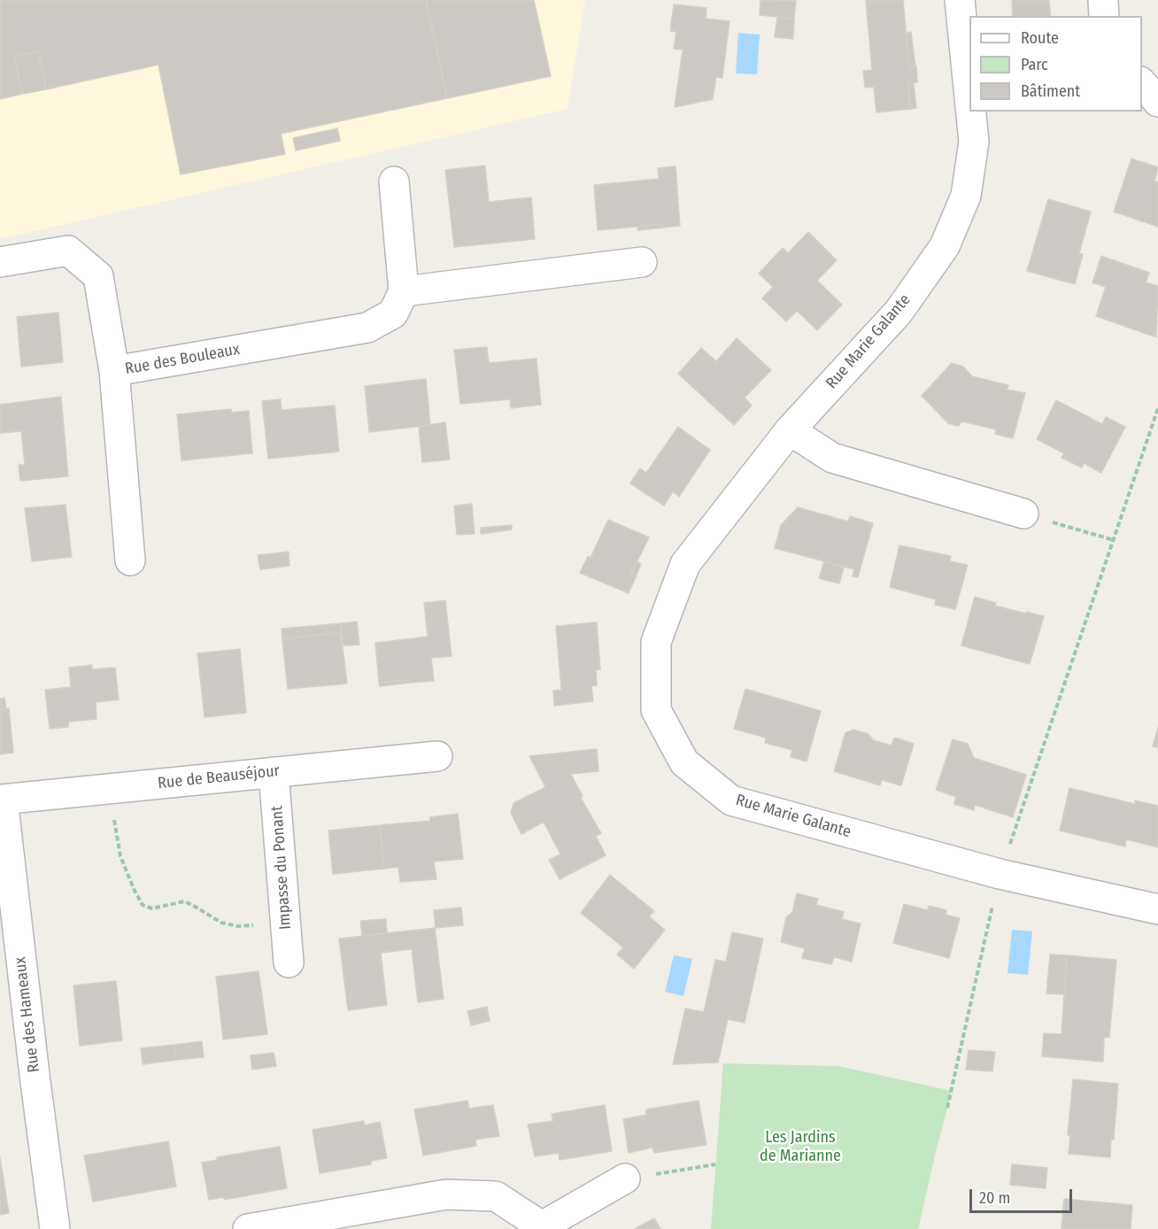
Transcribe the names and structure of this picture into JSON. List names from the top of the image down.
{
  "streets": {
    "street": [
      "Rue Marie Galante",
      "Rue des Bouleaux",
      "Rue de Beauséjour",
      "Impasse du Ponant",
      "Rue des Hameaux"
    ]
  },
  "crossings": [
    ["Rue de Beauséjour", "Impasse du Ponant"],
    ["Rue de Beauséjour", "Rue des Hameaux"]
  ],
  "parks": ["Les Jardins de Marianne"],
  "legend": ["Route", "Parc", "Bâtiment"],
  "scale_bar": "20 m"
}
